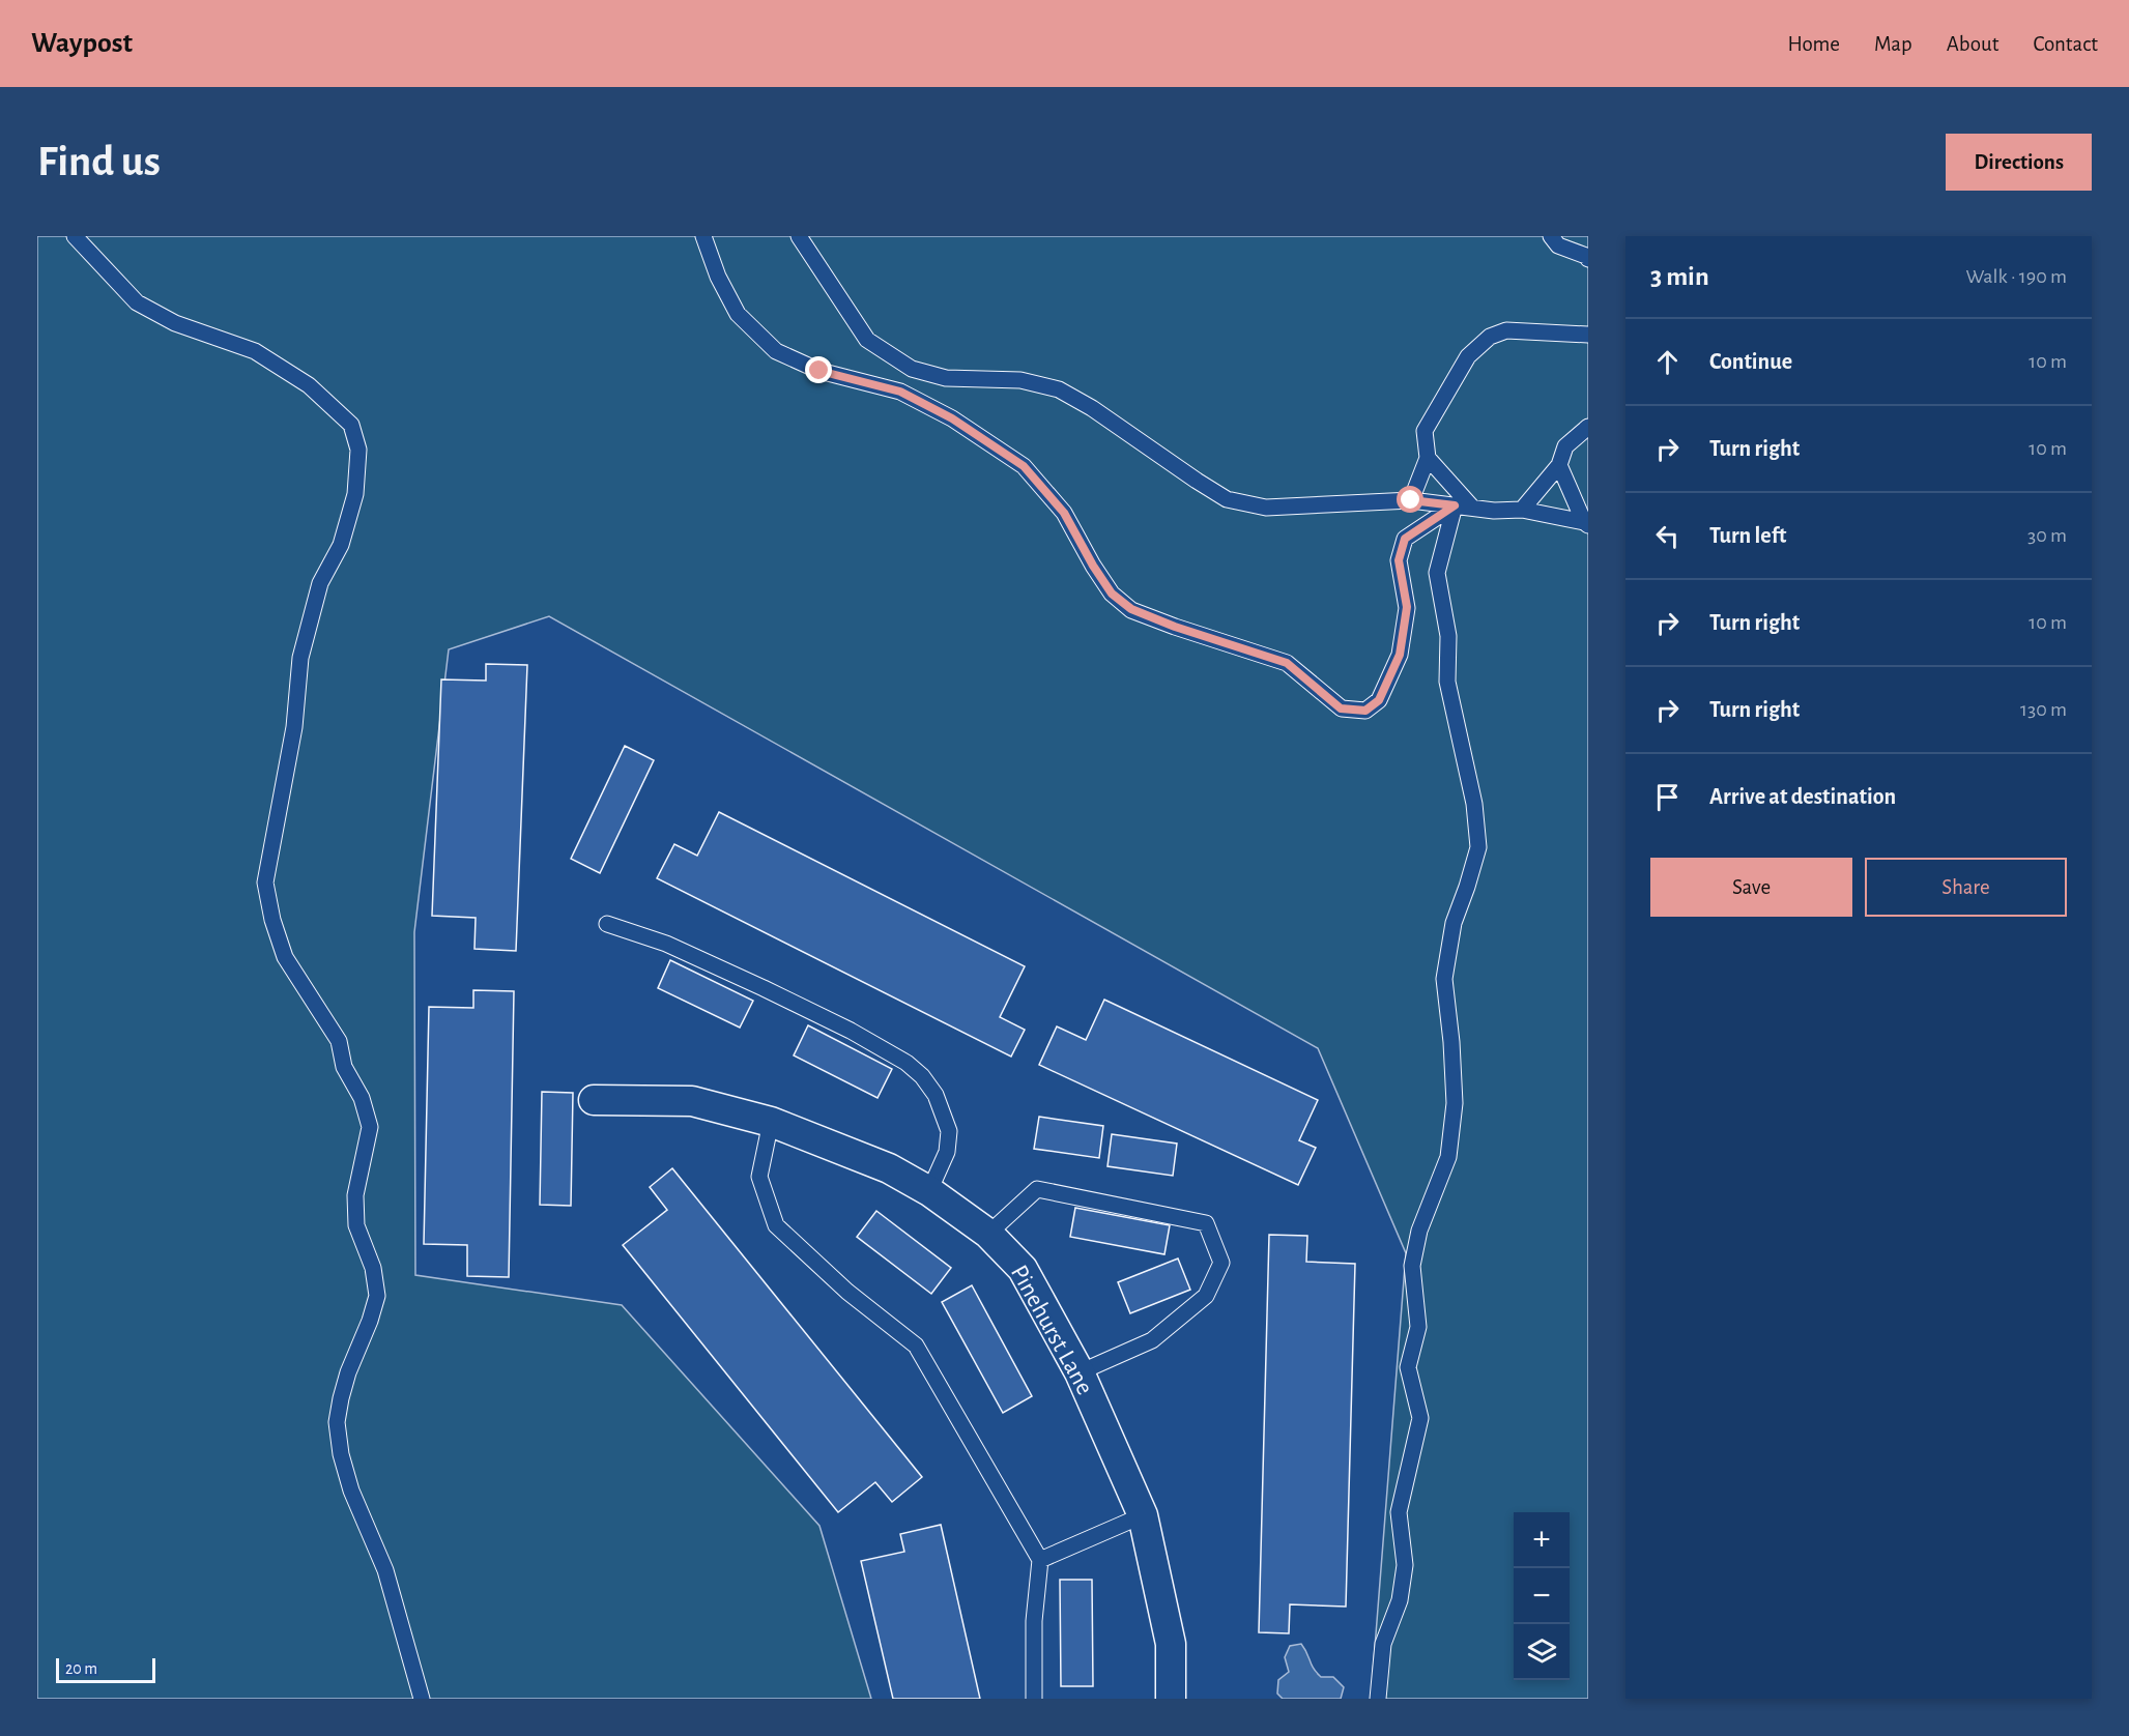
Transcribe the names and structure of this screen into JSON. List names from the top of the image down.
{
  "streets": {
    "street": ["Pinehurst Lane"]
  },
  "scale_bar": "20 m",
  "page": {
    "header": "Waypost",
    "nav": [
      "Home",
      "Map",
      "About",
      "Contact"
    ],
    "buttons": [
      "Directions",
      ["Save", "Share"]
    ],
    "title": "Find us",
    "heading": ["3 min", "Walk · 190 m"],
    "list": [
      ["Continue", "10 m"],
      ["Turn right", "10 m"],
      ["Turn left", "30 m"],
      ["Turn right", "10 m"],
      ["Turn right", "130 m"],
      "Arrive at destination"
    ],
    "map_buttons": ["+", "−"],
    "scale": "20 m"
  }
}
